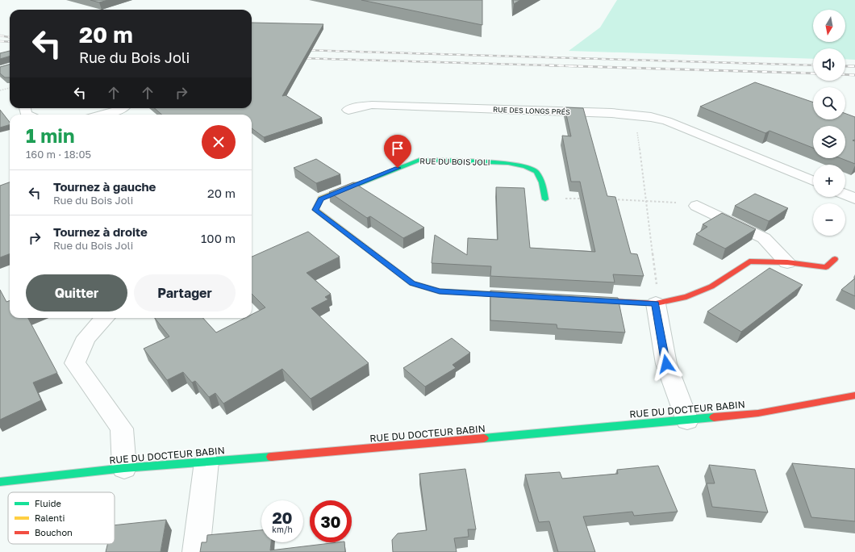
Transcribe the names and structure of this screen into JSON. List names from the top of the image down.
{
  "streets": {
    "street": ["RUE DES LONGS PRÉS", "RUE DU BOIS JOLI", "RUE DU DOCTEUR BABIN"]
  },
  "legend": ["Fluide", "Ralenti", "Bouchon"],
  "north": "bottom",
  "page": {
    "map_buttons": ["+", "−"],
    "turn": ["20 m", "Rue du Bois Joli"],
    "heading": ["1 min", "160 m · 18:05"],
    "list": [
      {
        "name": "Tournez à gauche",
        "note": "Rue du Bois Joli",
        "value": "20 m"
      },
      {
        "name": "Tournez à droite",
        "note": "Rue du Bois Joli",
        "value": "100 m"
      }
    ],
    "buttons": ["Quitter", "Partager"],
    "speed": "20 km/h",
    "limit": "30"
  }
}
